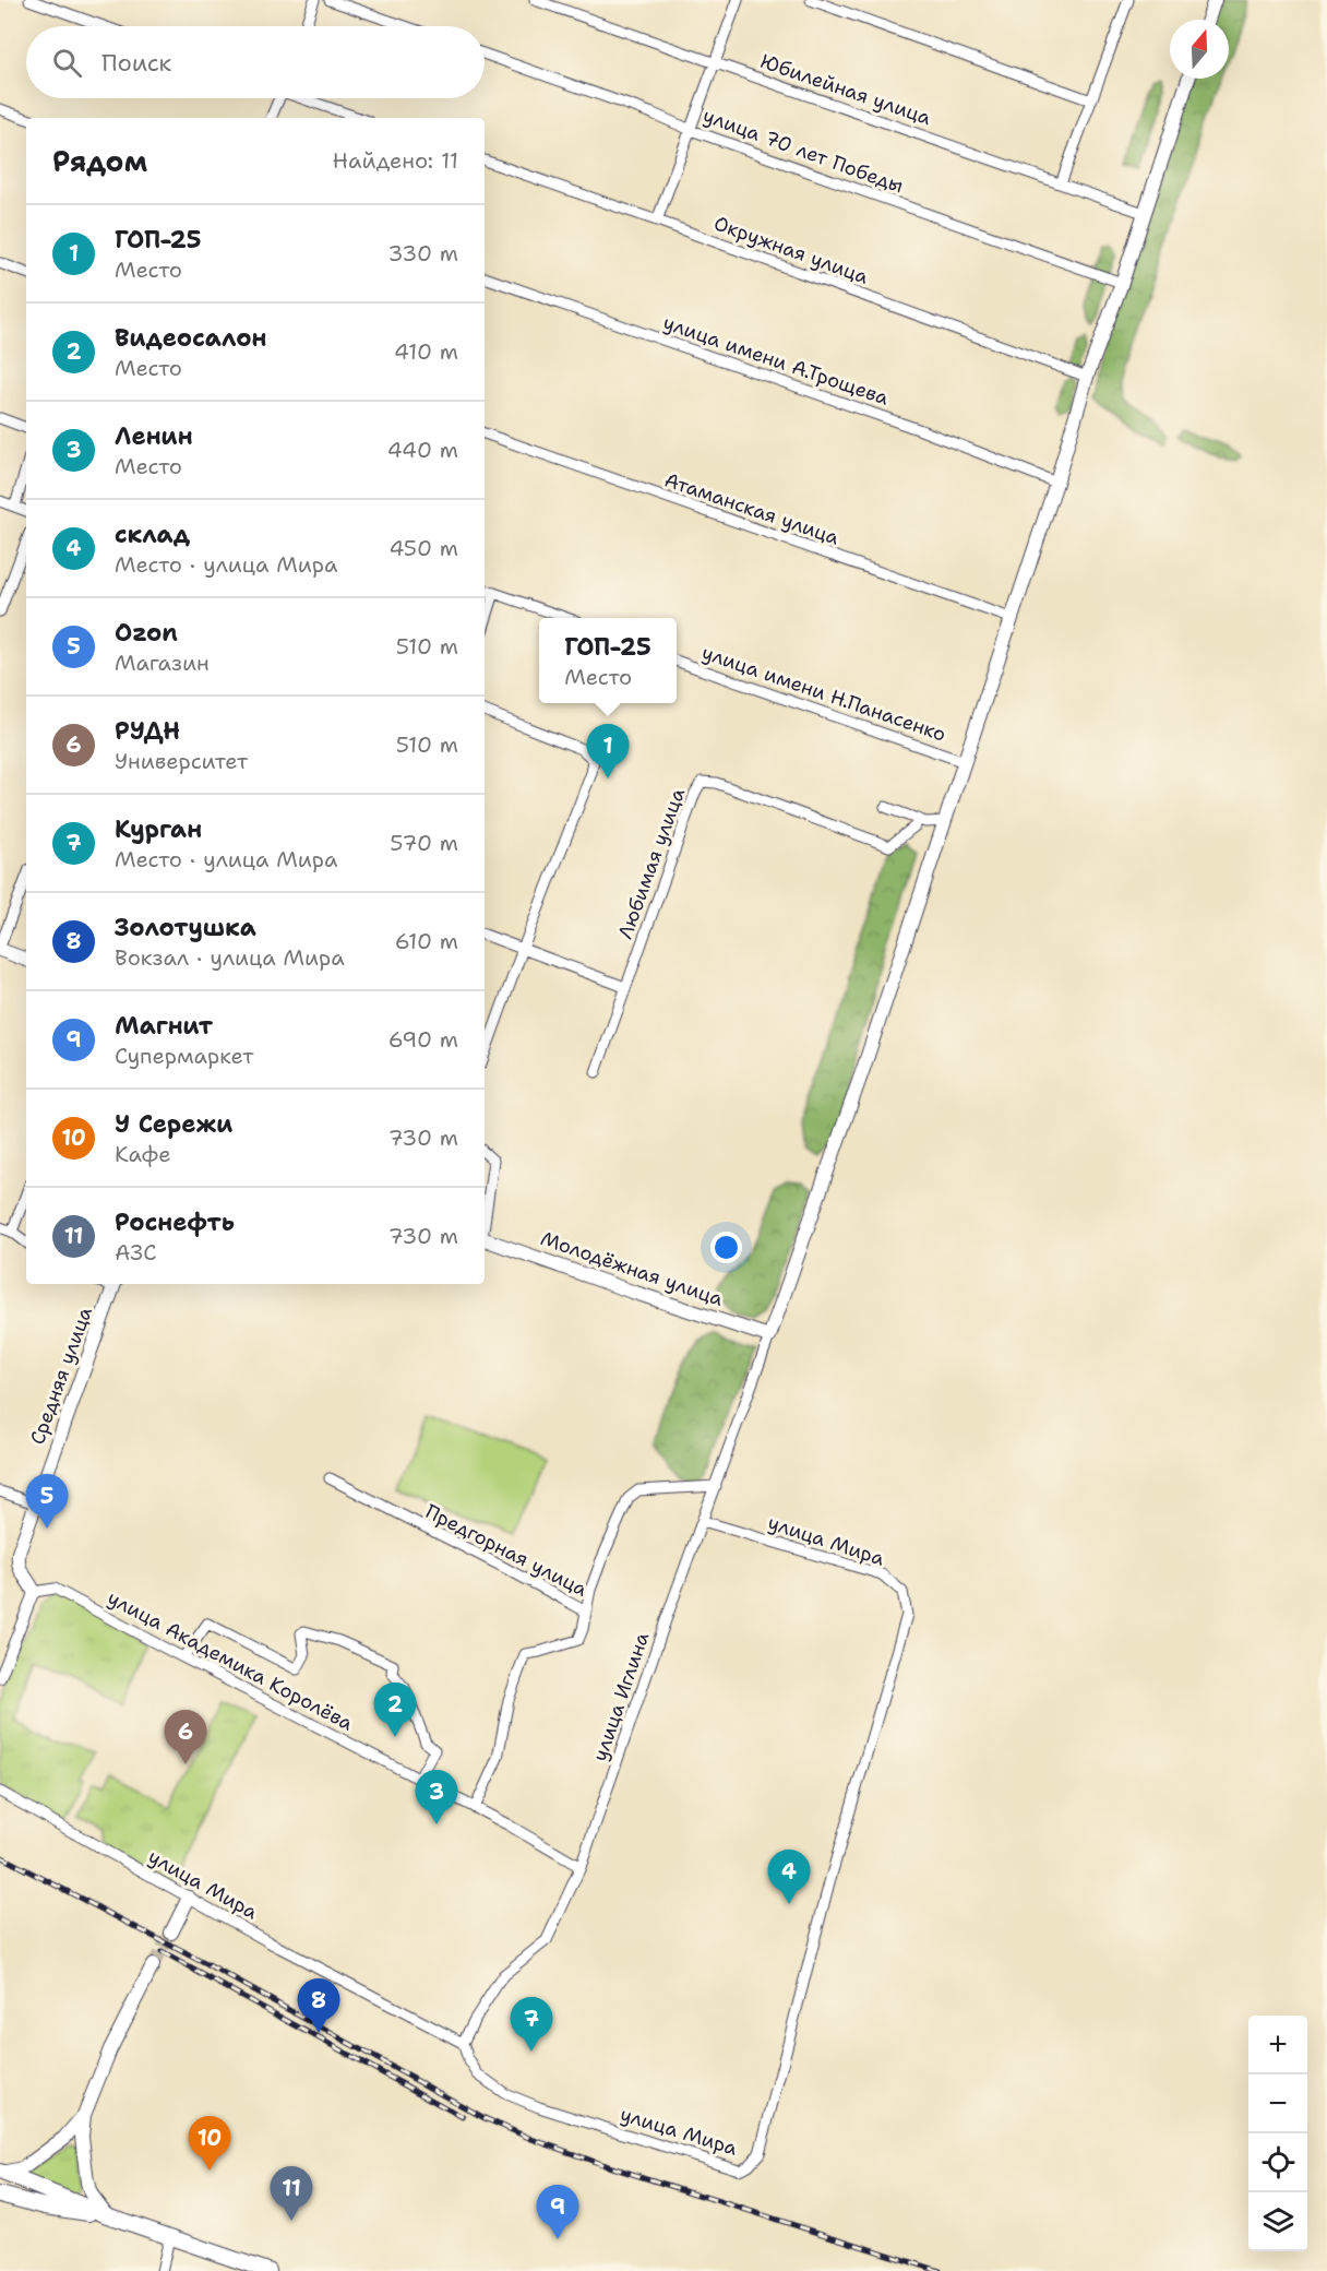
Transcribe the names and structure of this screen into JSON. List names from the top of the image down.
{
  "streets": {
    "street": [
      "Юбилейная улица",
      "улица 70 лет Победы",
      "Окружная улица",
      "улица имени А.Трощева",
      "Атаманская улица",
      "улица имени Н.Панасенко",
      "Любимая улица",
      "Молодёжная улица",
      "Средняя улица",
      "улица Мира",
      "Предгорная улица",
      "улица Академика Королёва",
      "улица Иглина"
    ]
  },
  "crossings": [
    ["Молодёжная улица", "улица Иглина"],
    ["Средняя улица", "улица Академика Королёва"],
    ["улица Мира", "улица Иглина"],
    ["Предгорная улица", "улица Иглина"],
    ["улица Академика Королёва", "улица Иглина"]
  ],
  "north": "top",
  "page": {
    "search": "Поиск",
    "heading": ["Рядом", "Найдено: 11"],
    "list": [
      {
        "mark": "1",
        "name": "ГОП-25",
        "note": "Место",
        "value": "330 m"
      },
      {
        "mark": "2",
        "name": "Видеосалон",
        "note": "Место",
        "value": "410 m"
      },
      {
        "mark": "3",
        "name": "Ленин",
        "note": "Место",
        "value": "440 m"
      },
      {
        "mark": "4",
        "name": "склад",
        "note": "Место · улица Мира",
        "value": "450 m"
      },
      {
        "mark": "5",
        "name": "Ozon",
        "note": "Магазин",
        "value": "510 m"
      },
      {
        "mark": "6",
        "name": "РУДН",
        "note": "Университет",
        "value": "510 m"
      },
      {
        "mark": "7",
        "name": "Курган",
        "note": "Место · улица Мира",
        "value": "570 m"
      },
      {
        "mark": "8",
        "name": "Золотушка",
        "note": "Вокзал · улица Мира",
        "value": "610 m"
      },
      {
        "mark": "9",
        "name": "Магнит",
        "note": "Супермаркет",
        "value": "690 m"
      },
      {
        "mark": "10",
        "name": "У Сережи",
        "note": "Кафе",
        "value": "730 m"
      },
      {
        "mark": "11",
        "name": "Роснефть",
        "note": "АЗС",
        "value": "730 m"
      }
    ],
    "popup": ["ГОП-25", "Место"],
    "pins": [
      "1",
      "5",
      "2",
      "6",
      "3",
      "4",
      "8",
      "7",
      "10",
      "11",
      "9"
    ],
    "map_buttons": ["+", "−"]
  }
}
